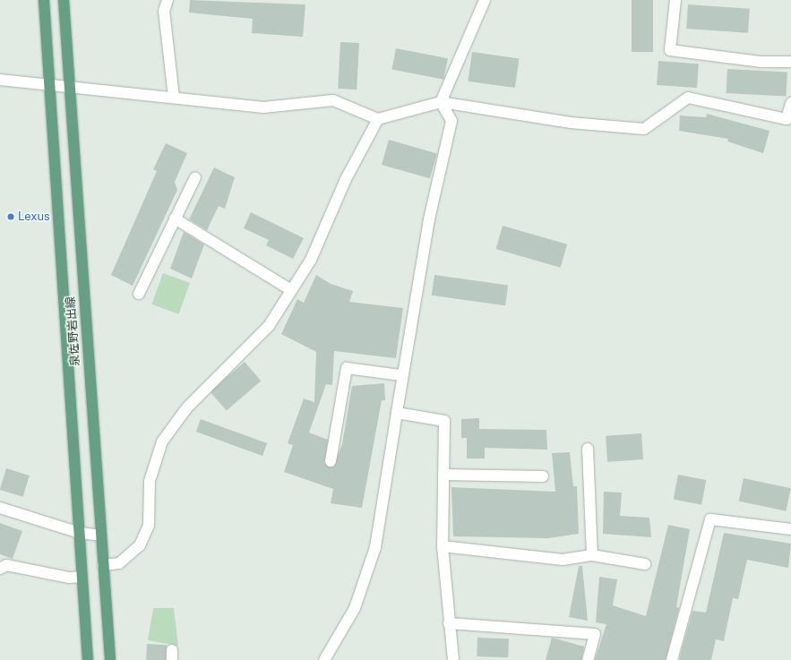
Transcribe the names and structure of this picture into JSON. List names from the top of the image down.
{
  "streets": {
    "main road": ["泉佐野岩出線"]
  },
  "places": ["Lexus"]
}
